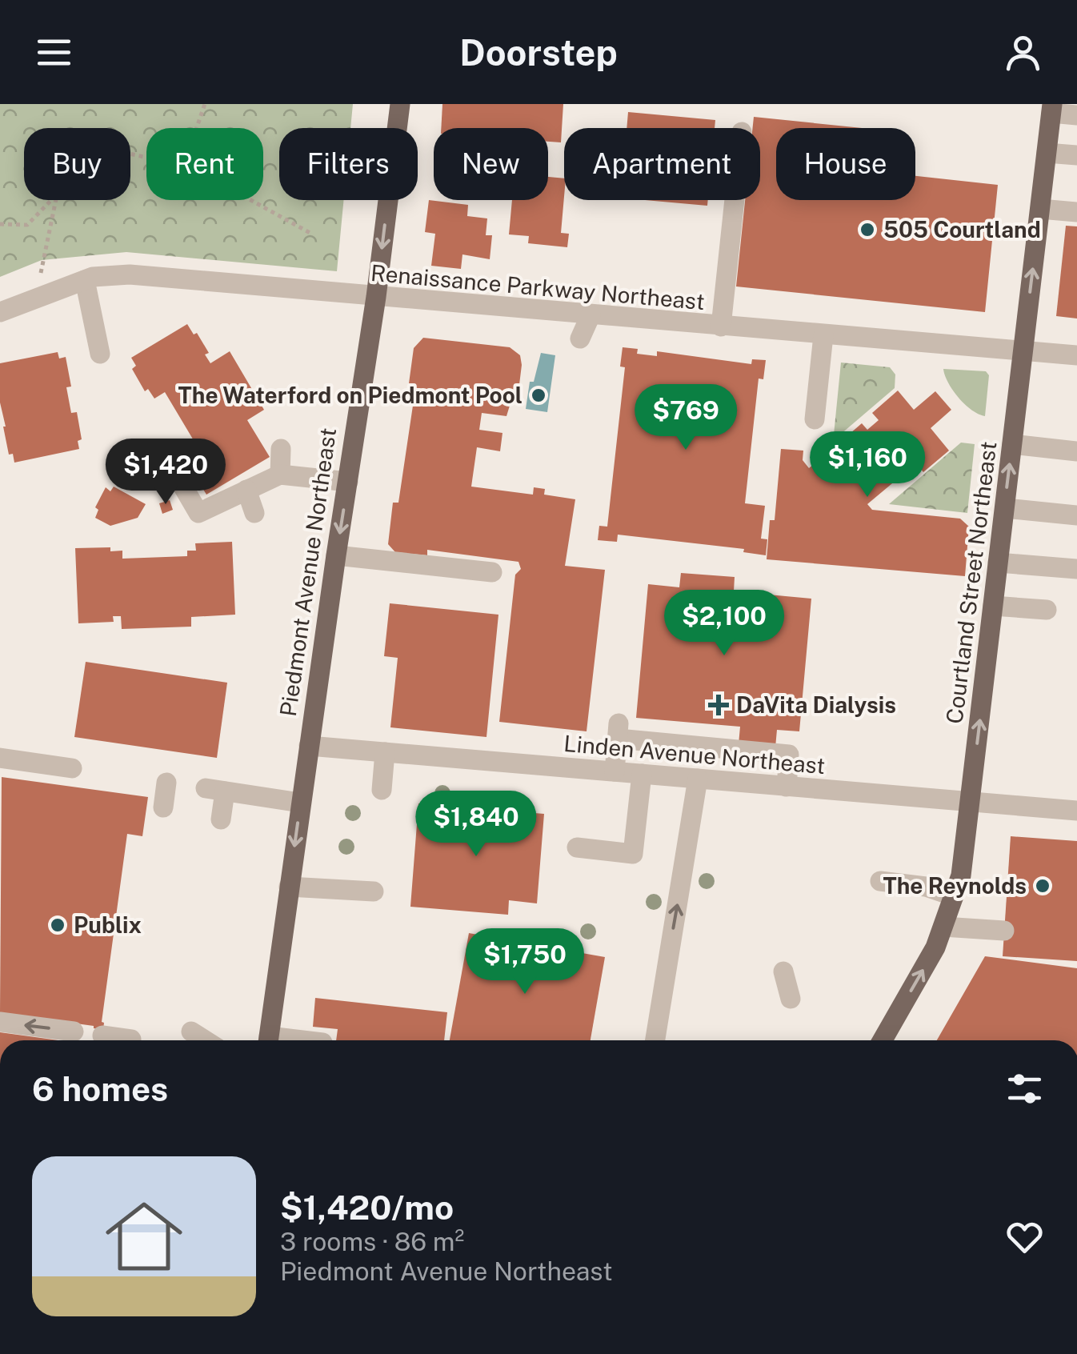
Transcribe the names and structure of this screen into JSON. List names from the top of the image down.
{
  "streets": {
    "main road": ["Piedmont Avenue Northeast", "Courtland Street Northeast"],
    "street": ["Renaissance Parkway Northeast", "Linden Avenue Northeast"]
  },
  "crossings": [
    ["Renaissance Parkway Northeast", "Piedmont Avenue Northeast"],
    ["Renaissance Parkway Northeast", "Courtland Street Northeast"],
    ["Piedmont Avenue Northeast", "Linden Avenue Northeast"],
    ["Courtland Street Northeast", "Linden Avenue Northeast"]
  ],
  "one_way": ["Piedmont Avenue Northeast", "Courtland Street Northeast"],
  "places": {
    "other": [
      "505 Courtland",
      "The Waterford on Piedmont Pool",
      "The Reynolds",
      "Publix"
    ],
    "health": ["DaVita Dialysis"]
  },
  "page": {
    "header": "Doorstep",
    "chip": [
      "Buy",
      "Rent",
      "Filters",
      "New",
      "Apartment",
      "House"
    ],
    "price": [
      "$769",
      "$1,160",
      "$1,420",
      "$2,100",
      "$1,840",
      "$1,750"
    ],
    "heading": "6 homes",
    "list": [
      {
        "name": "$1,420/mo",
        "note": "3 rooms · 86 m² · Piedmont Avenue Northeast"
      }
    ]
  }
}
